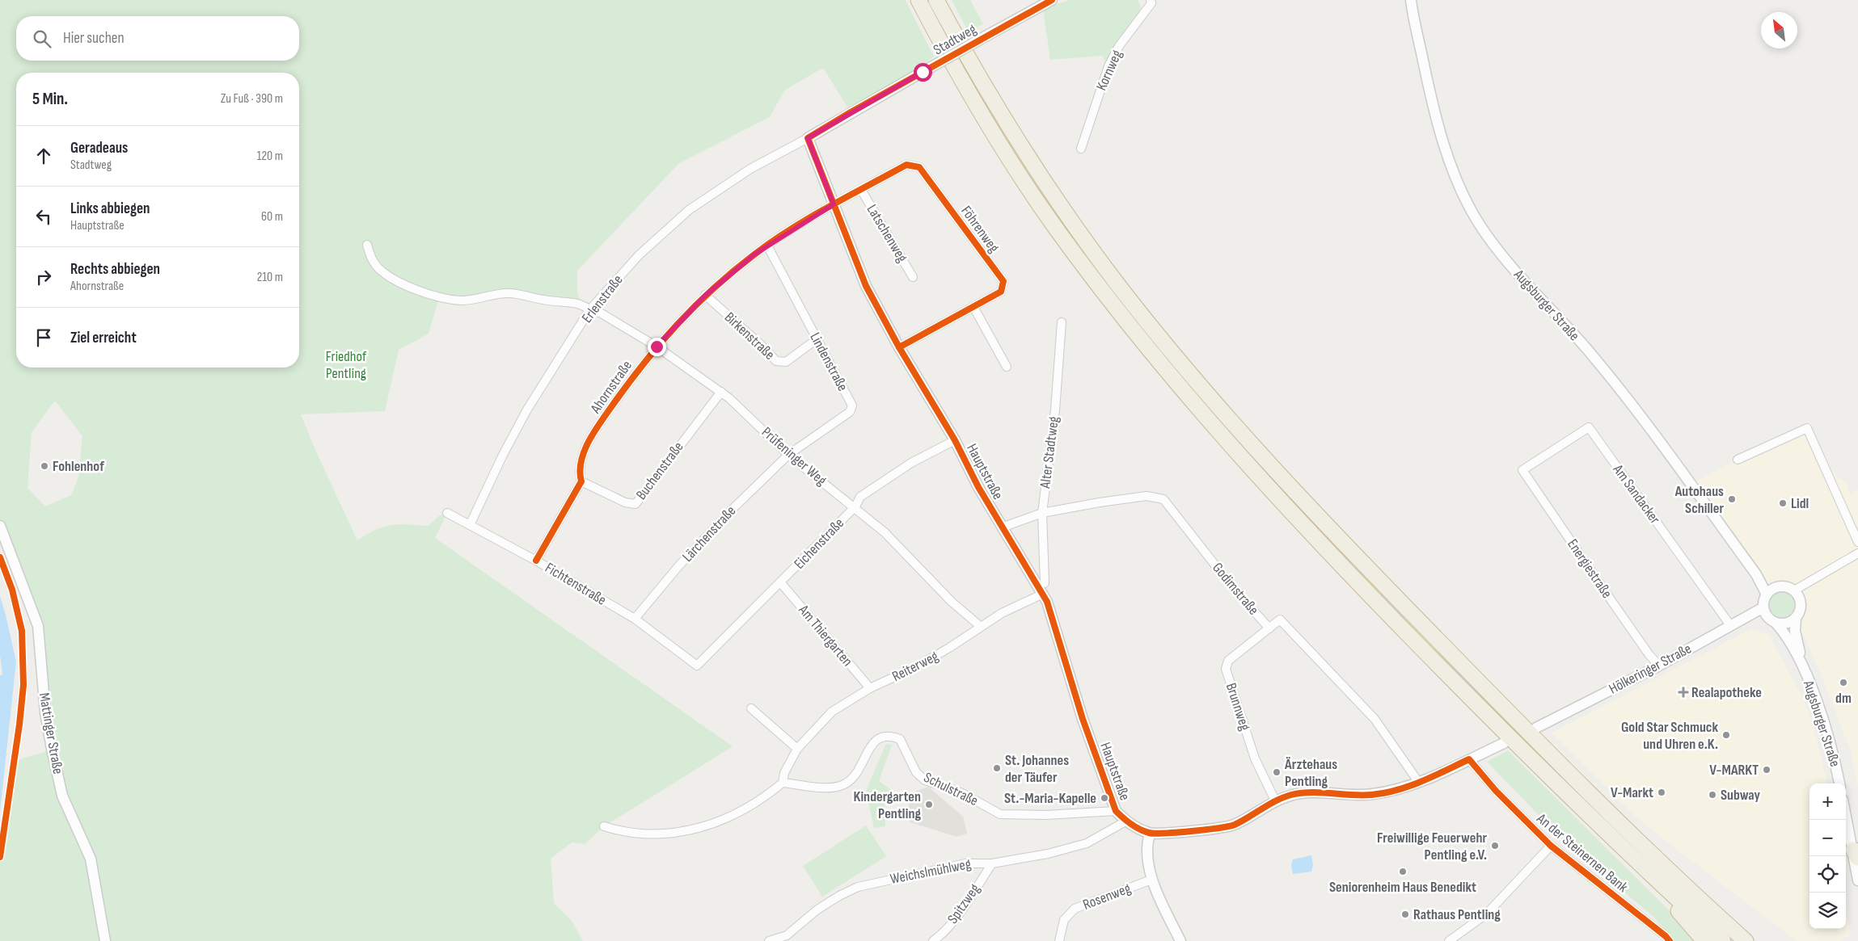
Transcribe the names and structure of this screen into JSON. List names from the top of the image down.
{
  "streets": {
    "street": [
      "Stadtweg",
      "Kornweg",
      "Föhrenweg",
      "Latschenweg",
      "Erlenstraße",
      "Augsburger Straße",
      "Birkenstraße",
      "Lindenstraße",
      "Ahornstraße",
      "Alter Stadtweg",
      "Prüfeninger Weg",
      "Buchenstraße",
      "Hauptstraße",
      "Am Sandacker",
      "Lärchenstraße",
      "Eichenstraße",
      "Energiestraße",
      "Fichtenstraße",
      "Godimstraße",
      "Am Thiergarten",
      "Reiterweg",
      "Hölkeringer Straße",
      "Brunnweg",
      "Mattinger Straße",
      "Schulstraße",
      "An der Steinernen Bank",
      "Weichslmühlweg",
      "Rosenweg",
      "Spitzweg"
    ]
  },
  "crossings": [
    ["Stadtweg", "Erlenstraße"],
    ["Stadtweg", "Hauptstraße"],
    ["Föhrenweg", "Latschenweg"],
    ["Föhrenweg", "Ahornstraße"],
    ["Föhrenweg", "Hauptstraße"],
    ["Erlenstraße", "Prüfeninger Weg"],
    ["Erlenstraße", "Hauptstraße"],
    ["Erlenstraße", "Fichtenstraße"],
    ["Augsburger Straße", "Hölkeringer Straße"],
    ["Birkenstraße", "Lindenstraße"],
    ["Birkenstraße", "Ahornstraße"],
    ["Lindenstraße", "Ahornstraße"],
    ["Lindenstraße", "Prüfeninger Weg"],
    ["Lindenstraße", "Lärchenstraße"],
    ["Ahornstraße", "Prüfeninger Weg"],
    ["Ahornstraße", "Buchenstraße"],
    ["Ahornstraße", "Hauptstraße"],
    ["Alter Stadtweg", "Godimstraße"],
    ["Prüfeninger Weg", "Buchenstraße"],
    ["Prüfeninger Weg", "Lärchenstraße"],
    ["Prüfeninger Weg", "Eichenstraße"],
    ["Prüfeninger Weg", "Reiterweg"],
    ["Hauptstraße", "Eichenstraße"],
    ["Hauptstraße", "Godimstraße"],
    ["Hauptstraße", "Reiterweg"],
    ["Hauptstraße", "Schulstraße"],
    ["Hauptstraße", "Weichslmühlweg"],
    ["Am Sandacker", "Energiestraße"],
    ["Am Sandacker", "Hölkeringer Straße"],
    ["Lärchenstraße", "Fichtenstraße"],
    ["Eichenstraße", "Fichtenstraße"],
    ["Eichenstraße", "Am Thiergarten"],
    ["Energiestraße", "Hölkeringer Straße"],
    ["Godimstraße", "Brunnweg"],
    ["Am Thiergarten", "Reiterweg"],
    ["Reiterweg", "Schulstraße"],
    ["Weichslmühlweg", "Spitzweg"]
  ],
  "parks": ["Friedhof Pentling"],
  "places": {
    "other": [
      "Fohlenhof",
      "Autohaus Schiller",
      "Lidl",
      "dm",
      "Gold Star Schmuck und Uhren e.K.",
      "St. Johannes der Täufer",
      "V-MARKT",
      "Ärztehaus Pentling",
      "V-Markt",
      "Subway",
      "St.-Maria-Kapelle",
      "Kindergarten Pentling",
      "Freiwillige Feuerwehr Pentling e.V.",
      "Seniorenheim Haus Benedikt",
      "Rathaus Pentling"
    ],
    "health": ["Realapotheke"]
  },
  "north": "top left",
  "page": {
    "search": "Hier suchen",
    "heading": ["5 Min.", "Zu Fuß · 390 m"],
    "list": [
      ["Geradeaus", "Stadtweg", "120 m"],
      ["Links abbiegen", "Hauptstraße", "60 m"],
      ["Rechts abbiegen", "Ahornstraße", "210 m"],
      "Ziel erreicht"
    ],
    "map_buttons": ["+", "−"]
  }
}
